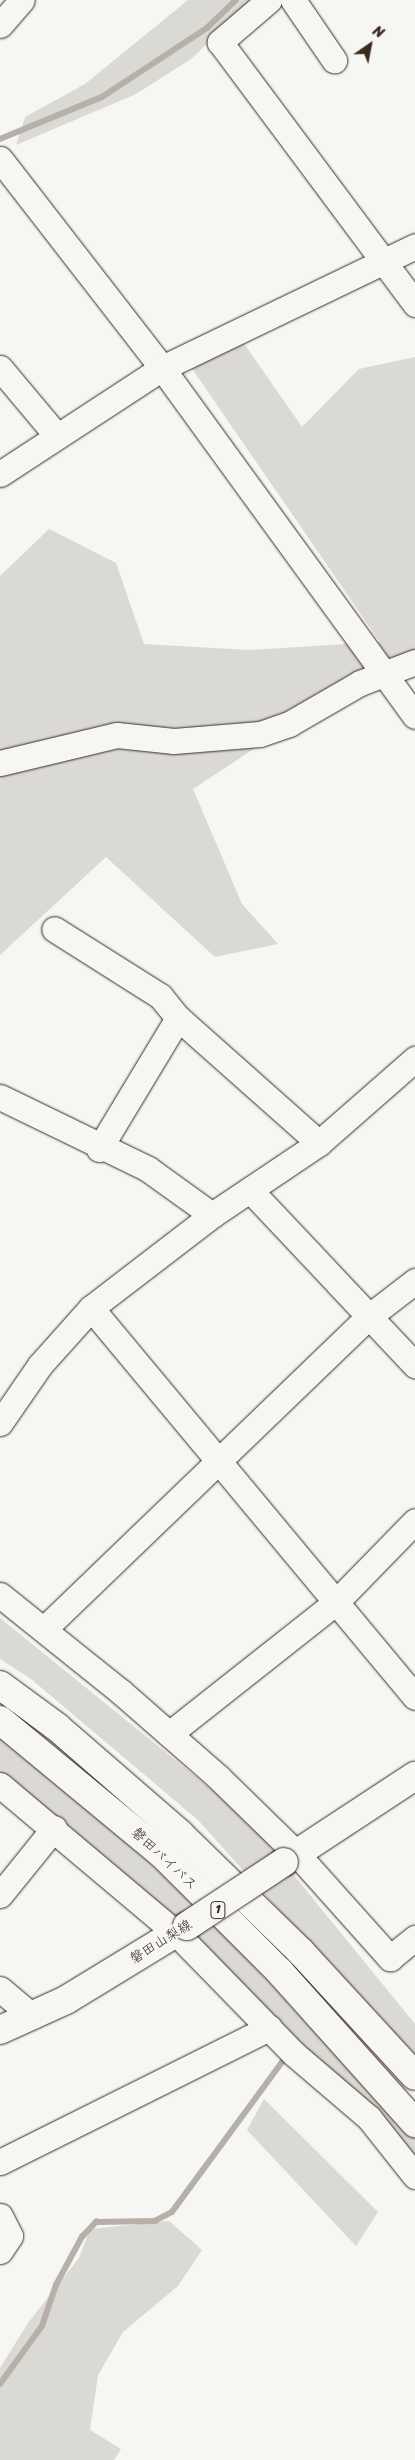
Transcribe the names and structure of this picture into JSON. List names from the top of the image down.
{
  "streets": {
    "main road": ["磐田バイパス", "1", "磐田山梨線"]
  },
  "north": "top right"
}
